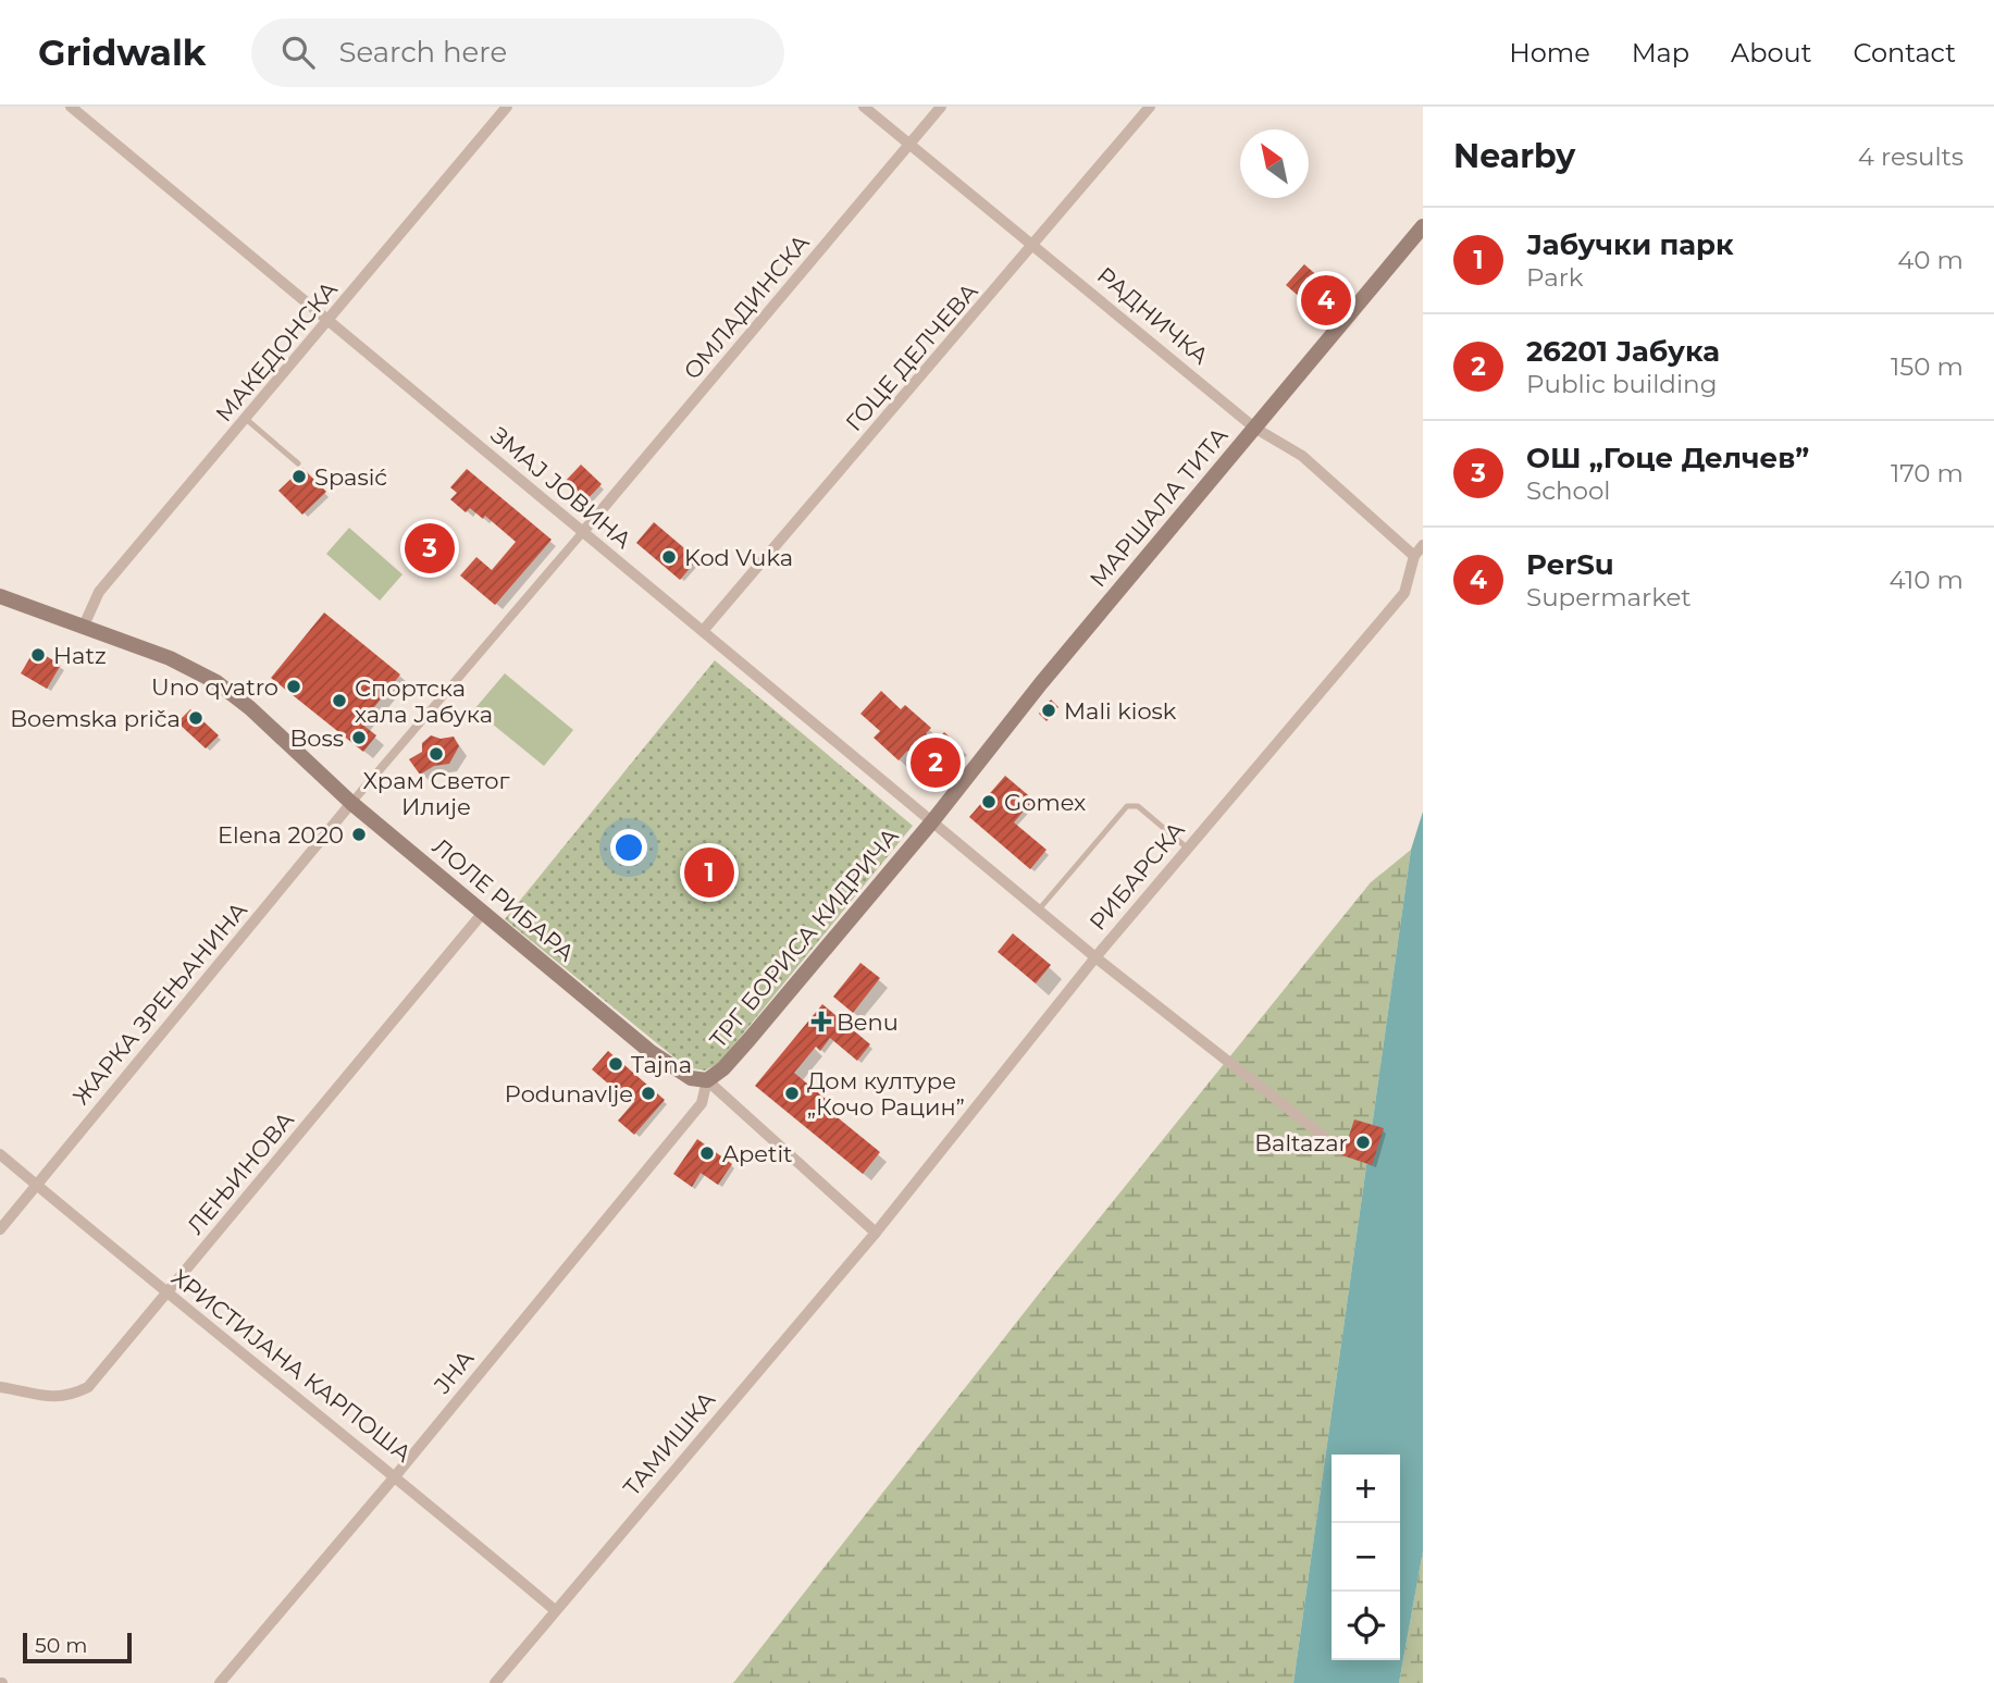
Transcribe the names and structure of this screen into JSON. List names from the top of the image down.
{
  "streets": {
    "main road": ["МАРШАЛА ТИТА", "ЛОЛЕ РИБАРА", "ТРГ БОРИСА КИДРИЧА"],
    "street": [
      "ОМЛАДИНСКА",
      "РАДНИЧКА",
      "МАКЕДОНСКА",
      "ГОЦЕ ДЕЛЧЕВА",
      "ЗМАЈ ЈОВИНА",
      "РИБАРСКА",
      "ЖАРКА ЗРЕЊАНИНА",
      "ЛЕЊИНОВА",
      "ХРИСТИЈАНА КАРПОША",
      "ЈНА",
      "ТАМИШКА"
    ]
  },
  "crossings": [
    ["ОМЛАДИНСКА", "РАДНИЧКА"],
    ["ОМЛАДИНСКА", "ЗМАЈ ЈОВИНА"],
    ["РАДНИЧКА", "ГОЦЕ ДЕЛЧЕВА"],
    ["РАДНИЧКА", "МАРШАЛА ТИТА"],
    ["РАДНИЧКА", "РИБАРСКА"],
    ["МАКЕДОНСКА", "ЗМАЈ ЈОВИНА"],
    ["МАКЕДОНСКА", "ЛОЛЕ РИБАРА"],
    ["ГОЦЕ ДЕЛЧЕВА", "ЗМАЈ ЈОВИНА"],
    ["ЗМАЈ ЈОВИНА", "МАРШАЛА ТИТА"],
    ["ЗМАЈ ЈОВИНА", "РИБАРСКА"],
    ["ЗМАЈ ЈОВИНА", "ТРГ БОРИСА КИДРИЧА"],
    ["МАРШАЛА ТИТА", "ТРГ БОРИСА КИДРИЧА"],
    ["РИБАРСКА", "ЛОЛЕ РИБАРА"],
    ["РИБАРСКА", "ТАМИШКА"],
    ["ЛОЛЕ РИБАРА", "ТРГ БОРИСА КИДРИЧА"],
    ["ЛОЛЕ РИБАРА", "ЖАРКА ЗРЕЊАНИНА"],
    ["ЛОЛЕ РИБАРА", "ЛЕЊИНОВА"],
    ["ЛОЛЕ РИБАРА", "ЈНА"],
    ["ЛОЛЕ РИБАРА", "ТАМИШКА"],
    ["ТРГ БОРИСА КИДРИЧА", "ЈНА"],
    ["ЖАРКА ЗРЕЊАНИНА", "ХРИСТИЈАНА КАРПОША"],
    ["ЛЕЊИНОВА", "ХРИСТИЈАНА КАРПОША"],
    ["ХРИСТИЈАНА КАРПОША", "ЈНА"],
    ["ХРИСТИЈАНА КАРПОША", "ТАМИШКА"]
  ],
  "places": {
    "other": [
      "Spasić",
      "Kod Vuka",
      "Hatz",
      "Uno qvatro",
      "Спортска хала Јабука",
      "Mali kiosk",
      "Boemska priča",
      "Boss",
      "Храм Светог Илије",
      "Gomex",
      "Elena 2020",
      "Tajna",
      "Podunavlje",
      "Дом културе „Кочо Рацин”",
      "Baltazar",
      "Apetit"
    ],
    "health": ["Benu"]
  },
  "scale_bar": "50 m",
  "north": "top left",
  "page": {
    "header": "Gridwalk",
    "search": "Search here",
    "nav": [
      "Home",
      "Map",
      "About",
      "Contact"
    ],
    "heading": ["Nearby", "4 results"],
    "list": [
      {
        "mark": "1",
        "name": "Јабучки парк",
        "note": "Park",
        "value": "40 m"
      },
      {
        "mark": "2",
        "name": "26201 Јабука",
        "note": "Public building",
        "value": "150 m"
      },
      {
        "mark": "3",
        "name": "ОШ „Гоце Делчев”",
        "note": "School",
        "value": "170 m"
      },
      {
        "mark": "4",
        "name": "PerSu",
        "note": "Supermarket",
        "value": "410 m"
      }
    ],
    "pins": [
      "4",
      "3",
      "2",
      "1"
    ],
    "map_buttons": ["+", "−"],
    "scale": "50 m"
  }
}
